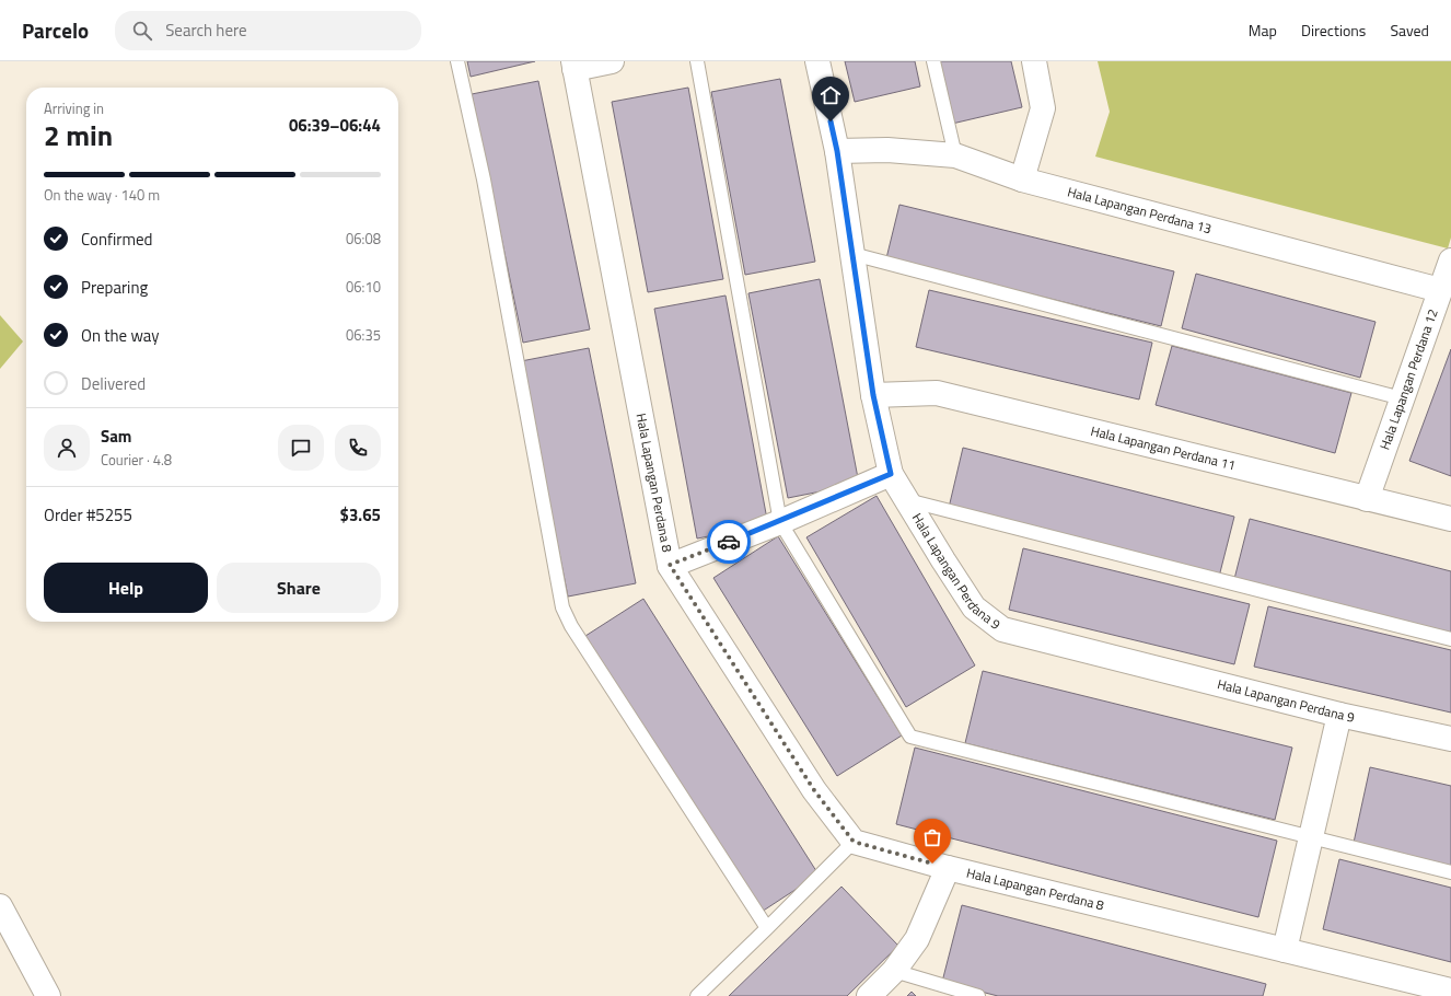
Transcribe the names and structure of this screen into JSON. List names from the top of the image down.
{
  "streets": {
    "street": [
      "Hala Lapangan Perdana 13",
      "Hala Lapangan Perdana 12",
      "Hala Lapangan Perdana 11",
      "Hala Lapangan Perdana 8",
      "Hala Lapangan Perdana 9"
    ]
  },
  "crossings": [
    ["Hala Lapangan Perdana 13", "Hala Lapangan Perdana 12"],
    ["Hala Lapangan Perdana 13", "Hala Lapangan Perdana 9"],
    ["Hala Lapangan Perdana 12", "Hala Lapangan Perdana 11"],
    ["Hala Lapangan Perdana 11", "Hala Lapangan Perdana 9"]
  ],
  "page": {
    "header": "Parcelo",
    "search": "Search here",
    "nav": ["Map", "Directions", "Saved"],
    "heading": ["2 min", "Arriving in", "06:39–06:44"],
    "panel": [
      "Sam",
      "Courier · 4.8",
      "Order #5255",
      "$3.65"
    ],
    "bar": "On the way · 140 m",
    "list": [
      ["Confirmed", "06:08"],
      ["Preparing", "06:10"],
      ["On the way", "06:35"],
      "Delivered"
    ],
    "buttons": ["Help", "Share"]
  }
}
